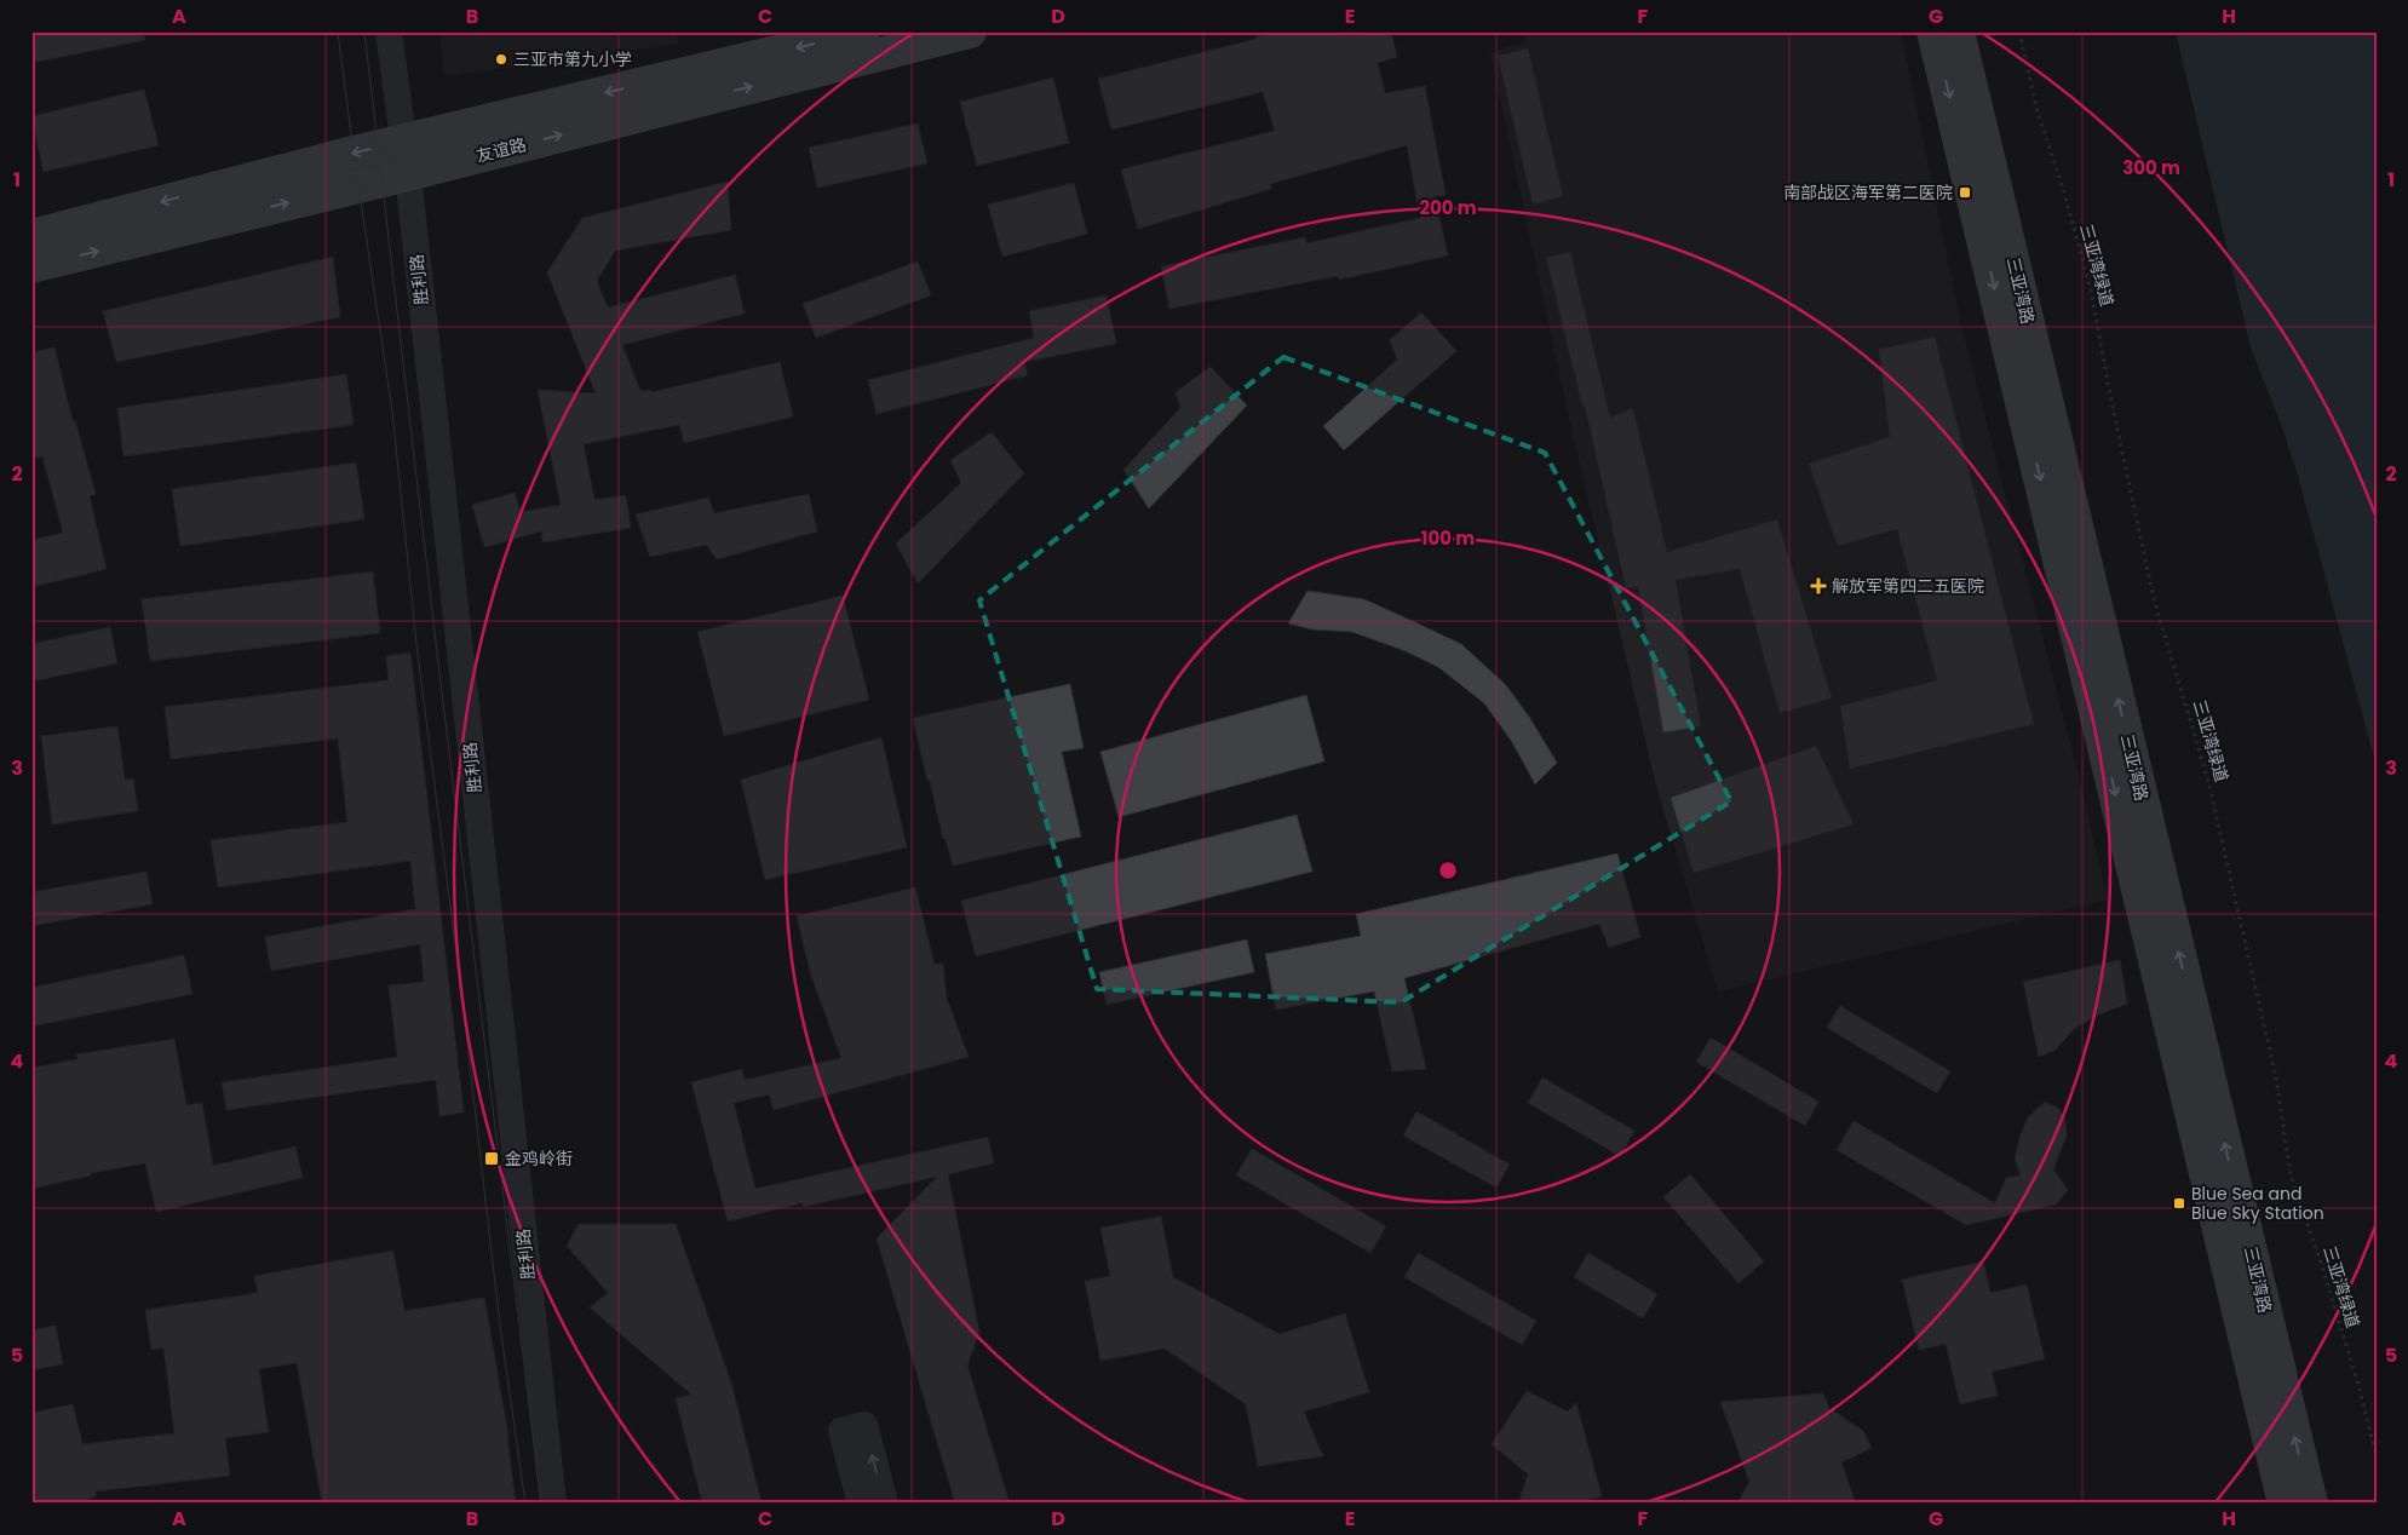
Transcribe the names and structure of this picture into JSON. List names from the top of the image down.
{
  "streets": {
    "main road": ["友谊路", "三亚湾路"],
    "street": ["胜利路"],
    "path": ["三亚湾绿道"]
  },
  "crossings": [
    ["友谊路", "胜利路"]
  ],
  "places": {
    "other": ["三亚市第九小学"],
    "transit": ["南部战区海军第二医院", "金鸡岭街", "Blue Sea and Blue Sky Station"],
    "health": ["解放军第四二五医院"]
  },
  "grid": {
    "columns": [
      "A",
      "B",
      "C",
      "D",
      "E",
      "F",
      "G",
      "H"
    ],
    "rows": [
      "1",
      "2",
      "3",
      "4",
      "5"
    ]
  },
  "rings": ["300 m", "200 m", "100 m"]
}
